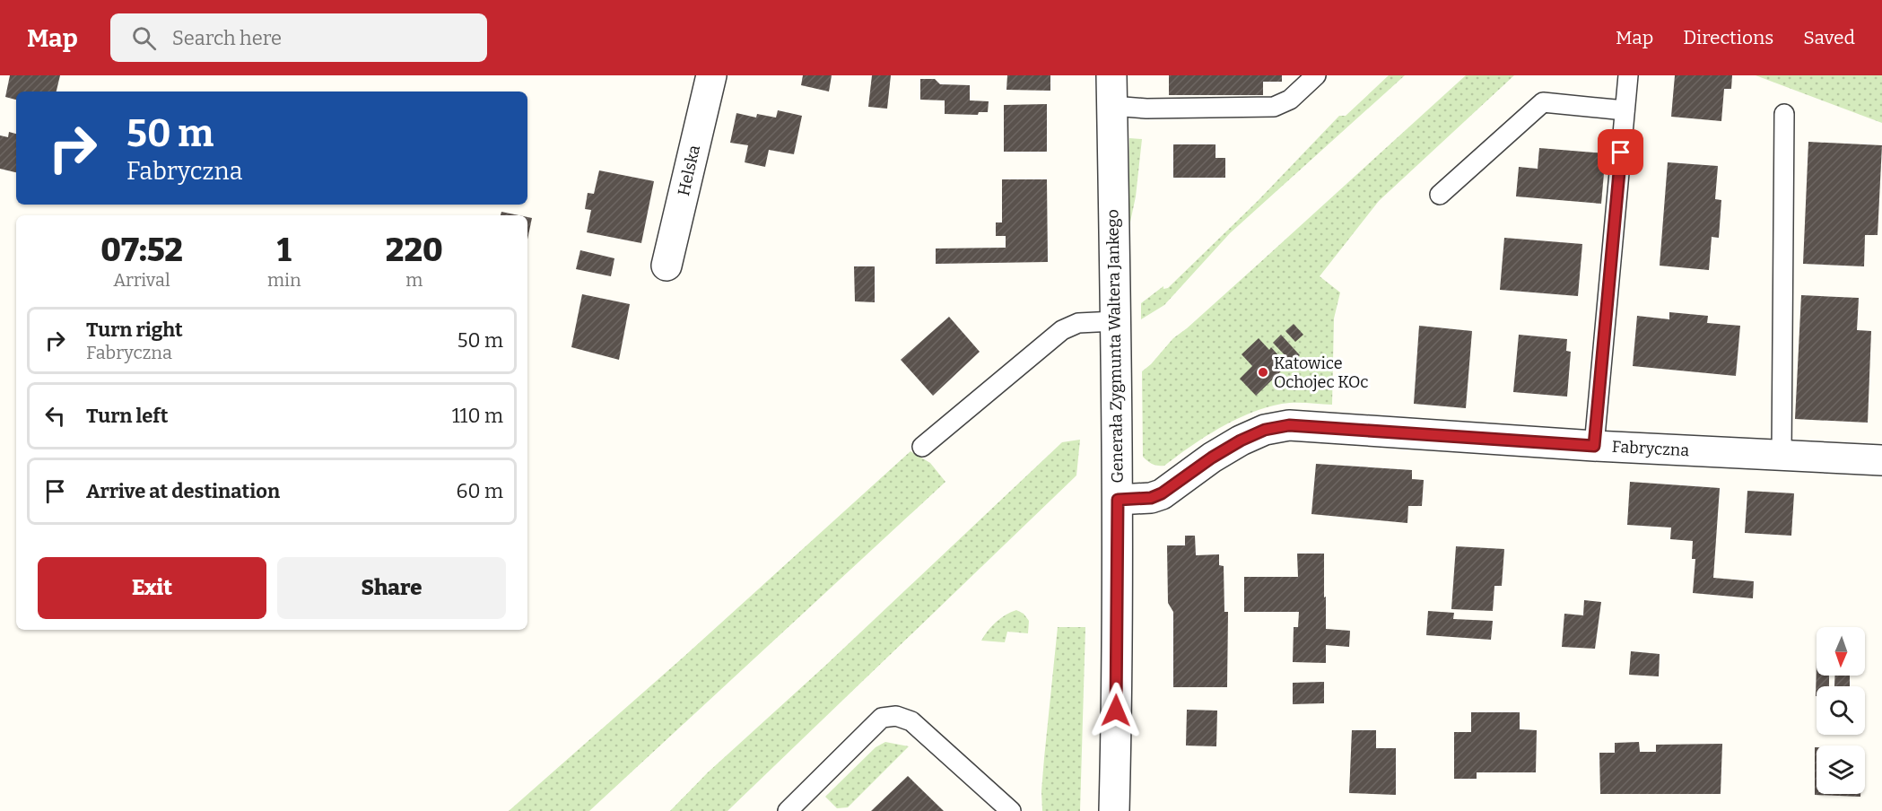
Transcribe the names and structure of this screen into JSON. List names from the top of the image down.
{
  "streets": {
    "street": ["Helska", "Generała Zygmunta Waltera Jankego", "Fabryczna"]
  },
  "crossings": [
    ["Generała Zygmunta Waltera Jankego", "Fabryczna"]
  ],
  "places": ["Katowice Ochojec KOc"],
  "north": "bottom",
  "page": {
    "header": "Map",
    "search": "Search here",
    "nav": ["Map", "Directions", "Saved"],
    "turn": ["50 m", "Fabryczna"],
    "eta": [
      "07:52",
      "Arrival",
      "1",
      "min",
      "220",
      "m"
    ],
    "list": [
      {
        "name": "Turn right",
        "note": "Fabryczna",
        "value": "50 m"
      },
      {
        "name": "Turn left",
        "value": "110 m"
      },
      {
        "name": "Arrive at destination",
        "value": "60 m"
      }
    ],
    "buttons": ["Exit", "Share"]
  }
}
